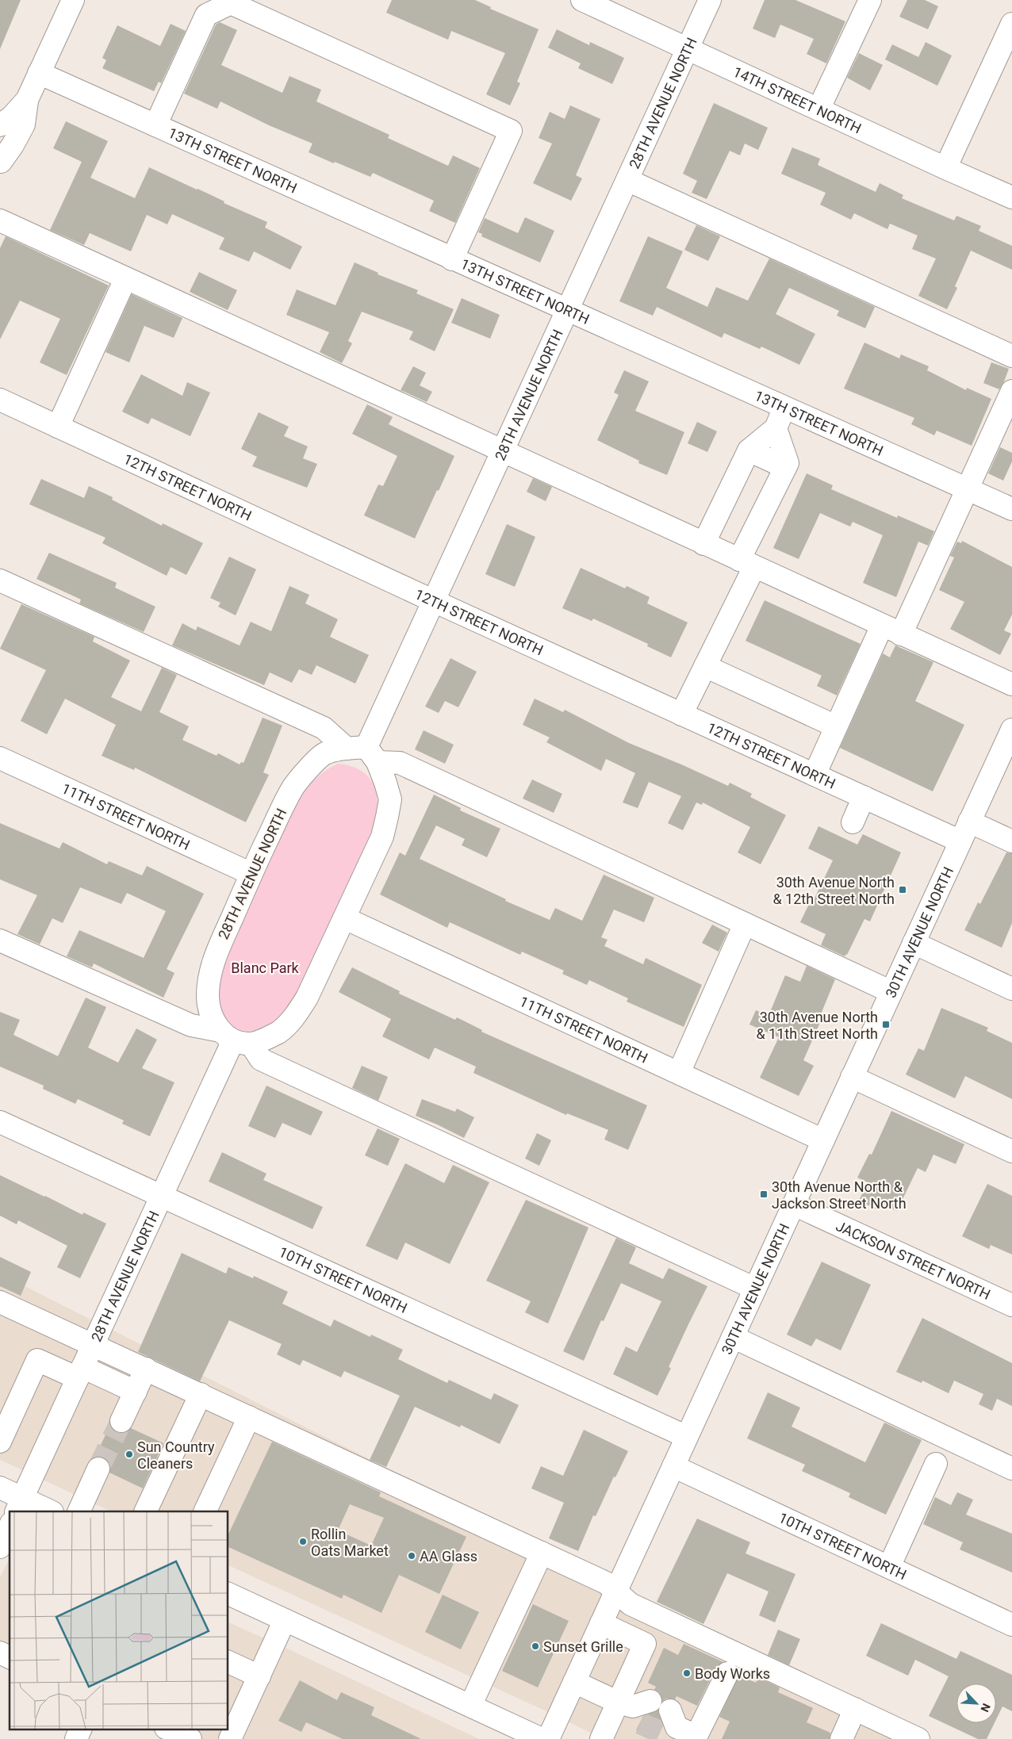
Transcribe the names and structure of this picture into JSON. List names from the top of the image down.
{
  "streets": {
    "street": [
      "14TH STREET NORTH",
      "28TH AVENUE NORTH",
      "13TH STREET NORTH",
      "12TH STREET NORTH",
      "11TH STREET NORTH",
      "30TH AVENUE NORTH",
      "JACKSON STREET NORTH",
      "10TH STREET NORTH"
    ]
  },
  "crossings": [
    ["14TH STREET NORTH", "28TH AVENUE NORTH"],
    ["28TH AVENUE NORTH", "13TH STREET NORTH"],
    ["28TH AVENUE NORTH", "12TH STREET NORTH"],
    ["28TH AVENUE NORTH", "11TH STREET NORTH"],
    ["28TH AVENUE NORTH", "10TH STREET NORTH"],
    ["12TH STREET NORTH", "30TH AVENUE NORTH"],
    ["11TH STREET NORTH", "30TH AVENUE NORTH"],
    ["30TH AVENUE NORTH", "JACKSON STREET NORTH"],
    ["30TH AVENUE NORTH", "10TH STREET NORTH"]
  ],
  "parks": ["Blanc Park"],
  "places": {
    "transit": ["30th Avenue North & 12th Street North", "30th Avenue North & 11th Street North", "30th Avenue North & Jackson Street North"],
    "other": [
      "Sun Country Cleaners",
      "Rollin Oats Market",
      "AA Glass",
      "Sunset Grille",
      "Body Works"
    ]
  },
  "north": "bottom right"
}
